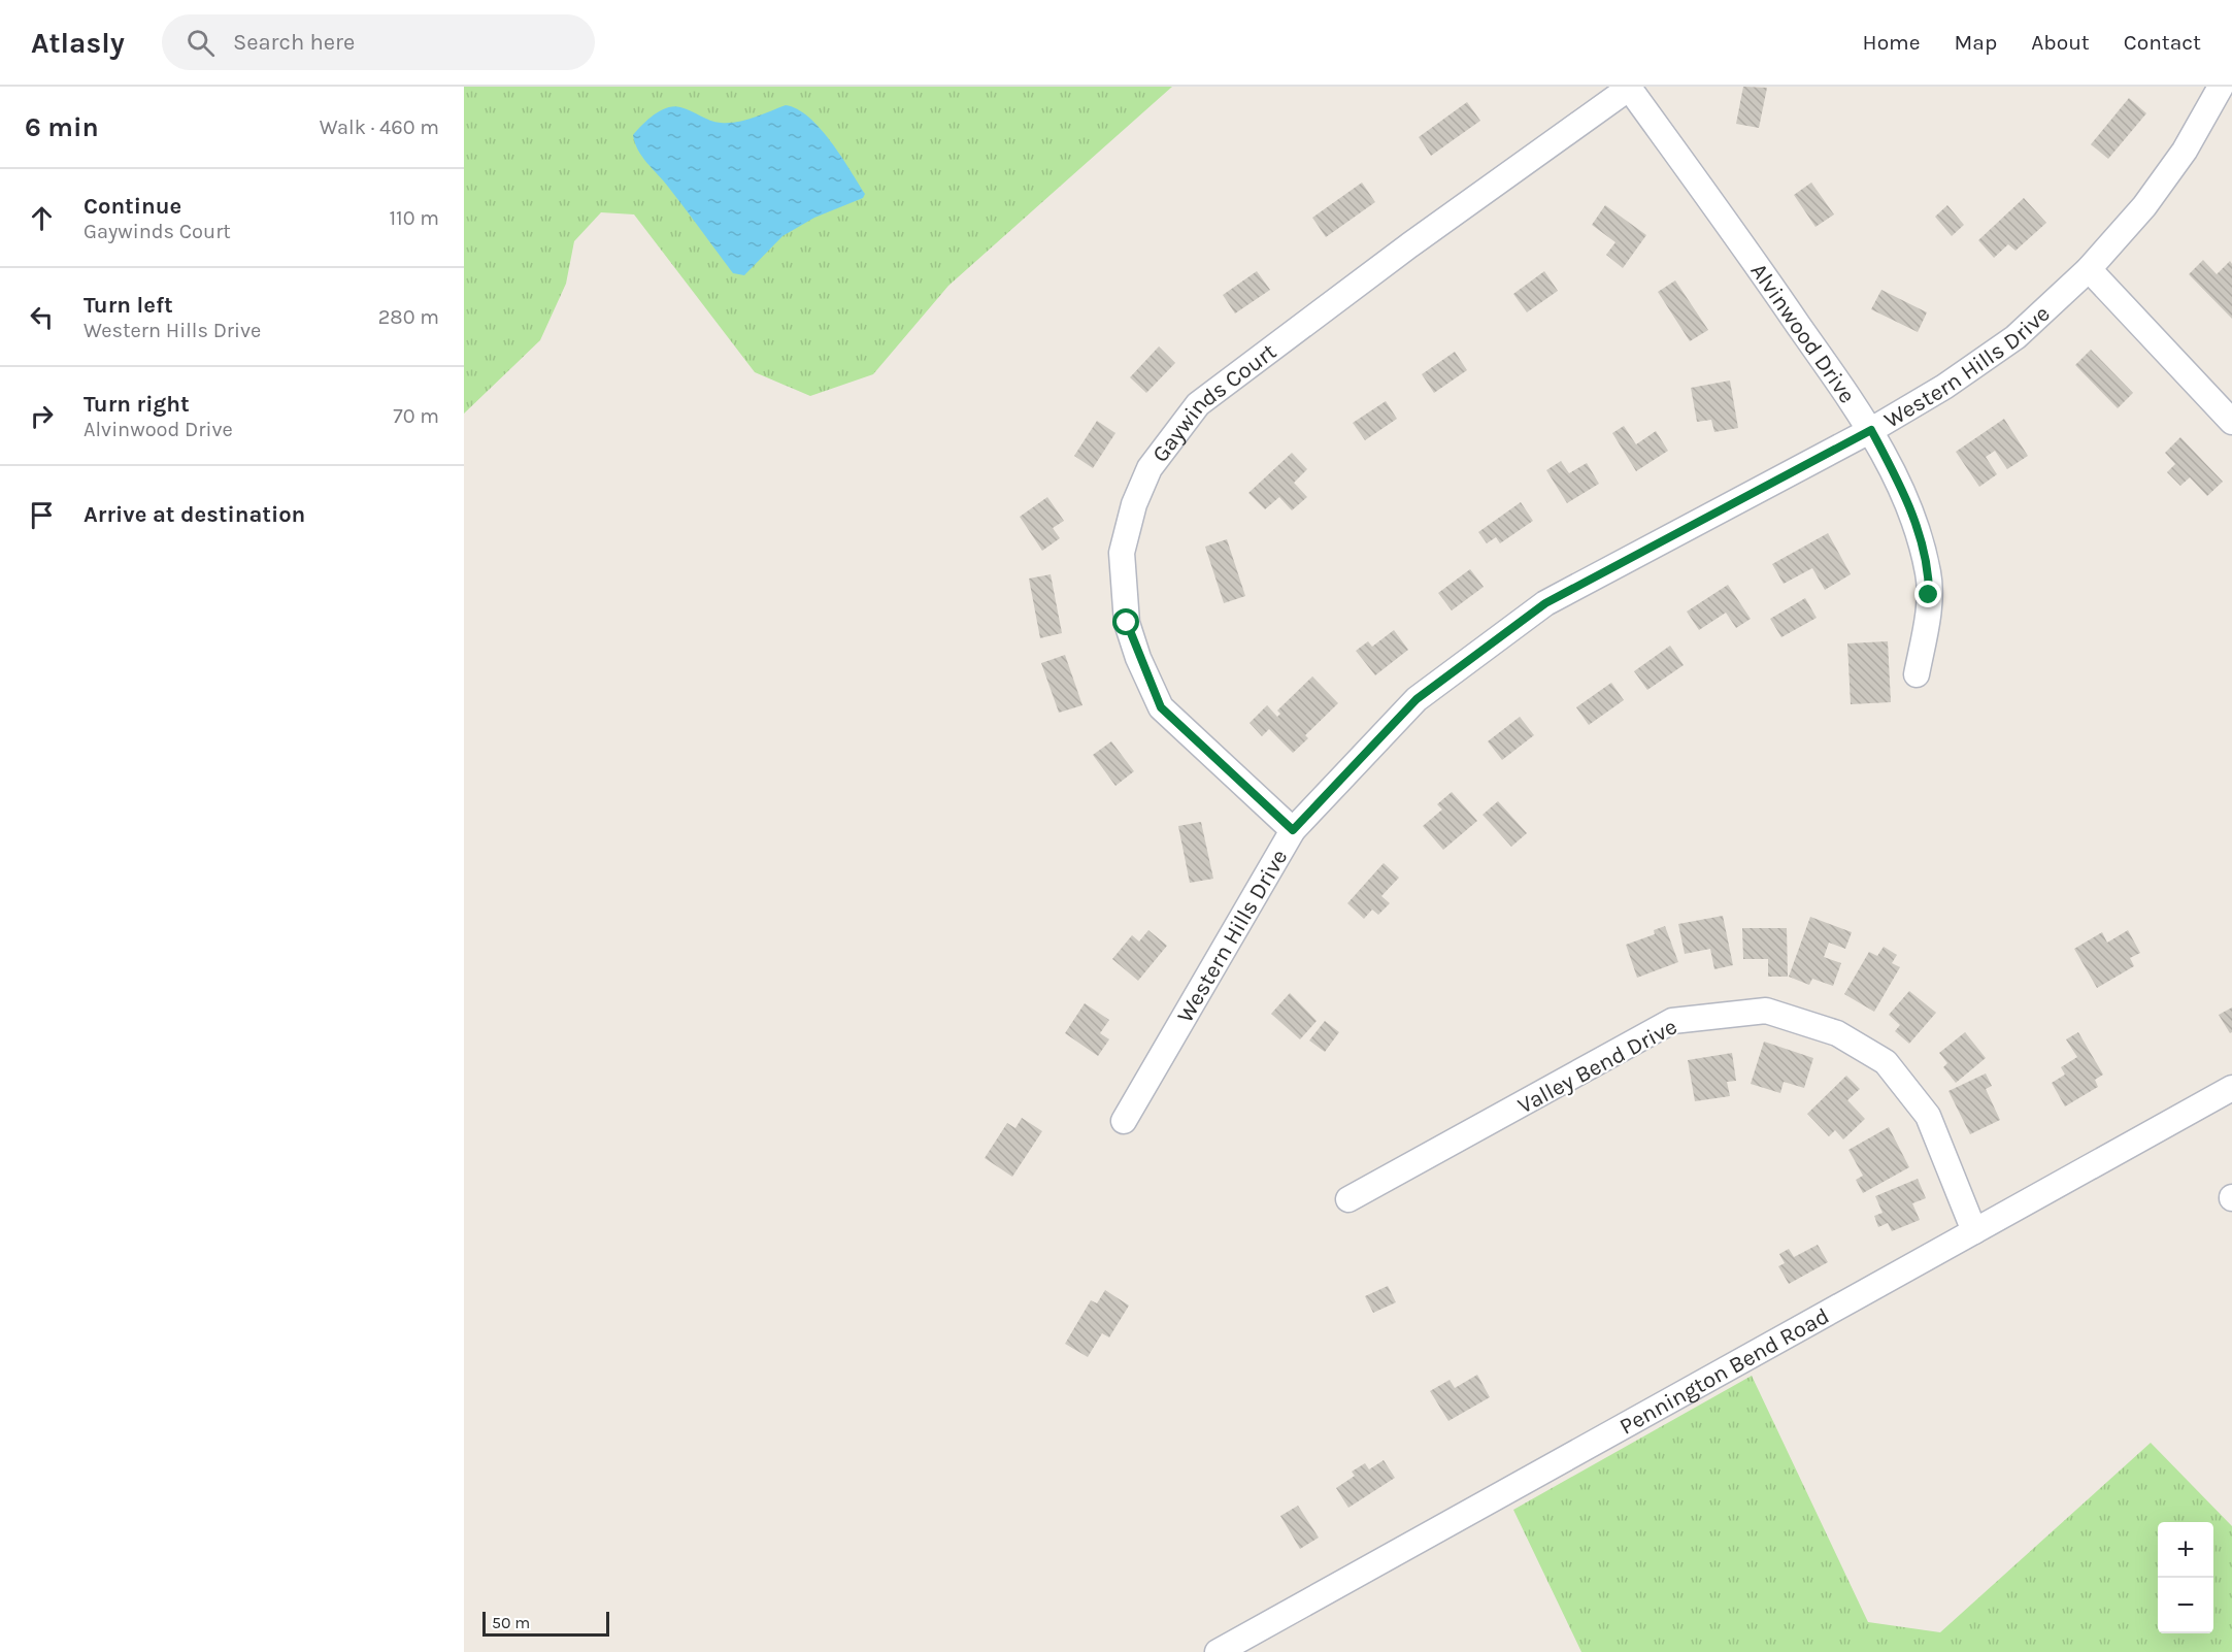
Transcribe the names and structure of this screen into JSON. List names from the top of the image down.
{
  "streets": {
    "street": [
      "Alvinwood Drive",
      "Western Hills Drive",
      "Gaywinds Court",
      "Valley Bend Drive",
      "Pennington Bend Road"
    ]
  },
  "crossings": [
    ["Alvinwood Drive", "Western Hills Drive"],
    ["Alvinwood Drive", "Gaywinds Court"],
    ["Western Hills Drive", "Gaywinds Court"],
    ["Valley Bend Drive", "Pennington Bend Road"]
  ],
  "scale_bar": "50 m",
  "page": {
    "header": "Atlasly",
    "search": "Search here",
    "nav": [
      "Home",
      "Map",
      "About",
      "Contact"
    ],
    "heading": ["6 min", "Walk · 460 m"],
    "list": [
      ["Continue", "Gaywinds Court", "110 m"],
      ["Turn left", "Western Hills Drive", "280 m"],
      ["Turn right", "Alvinwood Drive", "70 m"],
      "Arrive at destination"
    ],
    "map_buttons": ["+", "−"],
    "scale": "50 m"
  }
}
